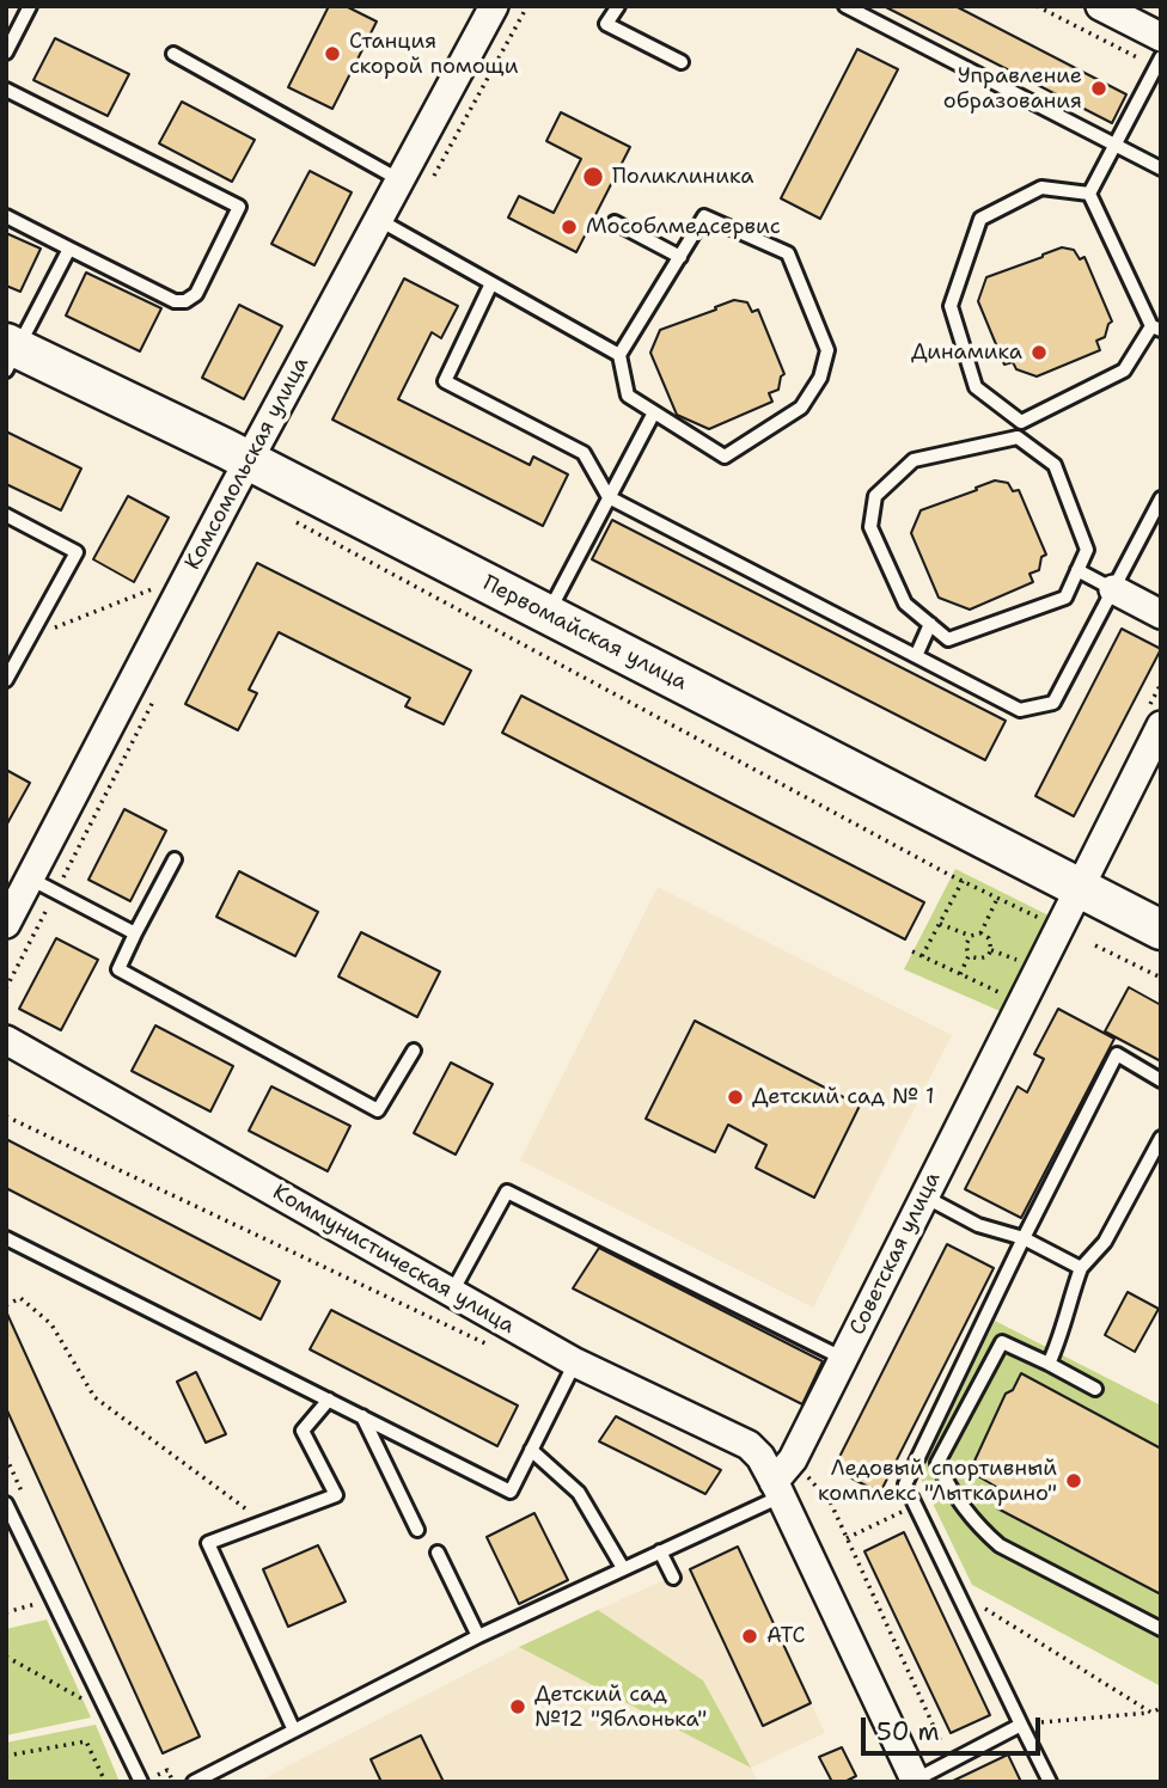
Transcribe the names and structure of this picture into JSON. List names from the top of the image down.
{
  "streets": {
    "street": [
      "Комсомольская улица",
      "Первомайская улица",
      "Советская улица",
      "Коммунистическая улица"
    ]
  },
  "crossings": [
    ["Комсомольская улица", "Первомайская улица"],
    ["Первомайская улица", "Советская улица"],
    ["Советская улица", "Коммунистическая улица"]
  ],
  "places": [
    "Станция скорой помощи",
    "Управление образования",
    "Поликлиника",
    "Мособлмедсервис",
    "Динамика",
    "Детский сад № 1",
    "Ледовый спортивный комплекс \"Лыткарино\"",
    "АТС",
    "Детский сад №12 \"Яблонька\""
  ],
  "scale_bar": "50 m"
}
